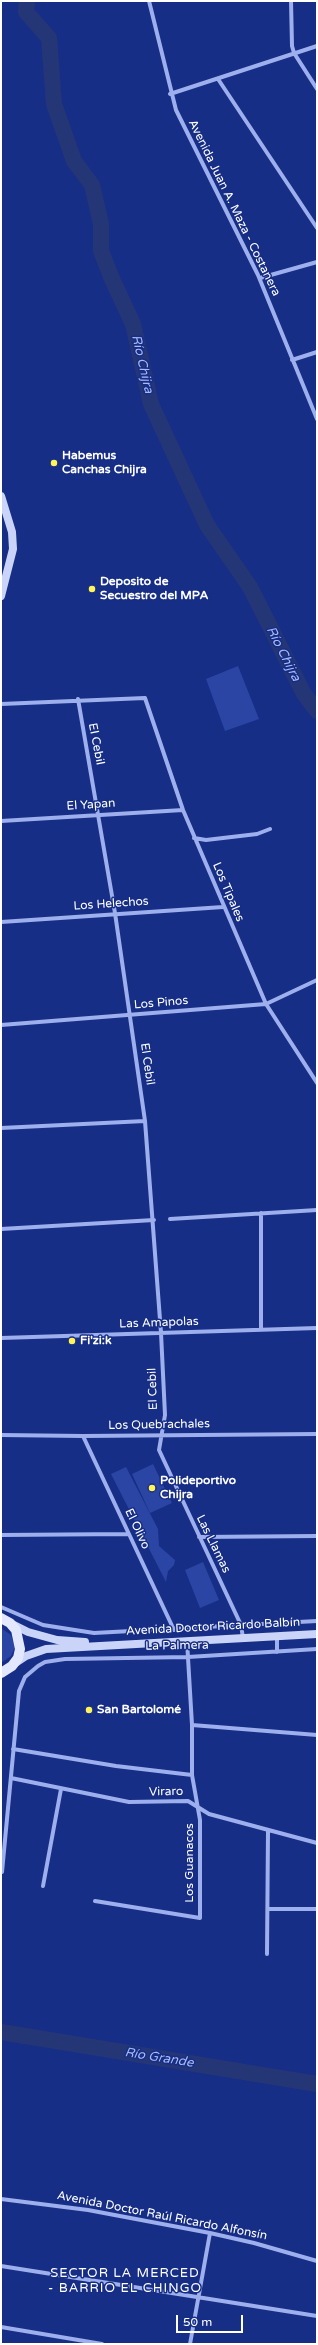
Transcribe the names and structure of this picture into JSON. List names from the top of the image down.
{
  "streets": {
    "main road": ["Avenida Doctor Ricardo Balbín"],
    "street": [
      "Avenida Juan A. Maza - Costanera",
      "El Cebil",
      "El Yapan",
      "Los Tipales",
      "Los Helechos",
      "Los Pinos",
      "Las Amapolas",
      "Los Quebrachales",
      "El Olivo",
      "Las Llamas",
      "La Palmera",
      "Viraro",
      "Los Guanacos",
      "Avenida Doctor Raúl Ricardo Alfonsín"
    ]
  },
  "crossings": [
    ["El Cebil", "El Yapan"],
    ["El Cebil", "Los Tipales"],
    ["El Cebil", "Los Helechos"],
    ["El Cebil", "Los Pinos"],
    ["El Cebil", "Las Amapolas"],
    ["El Cebil", "Los Quebrachales"],
    ["El Cebil", "Las Llamas"],
    ["El Yapan", "Los Tipales"],
    ["Los Tipales", "Los Helechos"],
    ["Los Tipales", "Los Pinos"],
    ["Los Quebrachales", "El Olivo"],
    ["Los Quebrachales", "Las Llamas"],
    ["Las Llamas", "Avenida Doctor Ricardo Balbín"],
    ["Avenida Doctor Ricardo Balbín", "Los Guanacos"],
    ["La Palmera", "Los Guanacos"],
    ["Viraro", "Los Guanacos"]
  ],
  "districts": ["SECTOR LA MERCED - BARRIO EL CHINGO"],
  "water": ["Río Chijra", "Río Grande"],
  "places": [
    "Habemus Canchas Chijra",
    "Deposito de Secuestro del MPA",
    "Fi'zi:k",
    "Polideportivo Chijra",
    "San Bartolomé"
  ],
  "scale_bar": "50 m"
}
